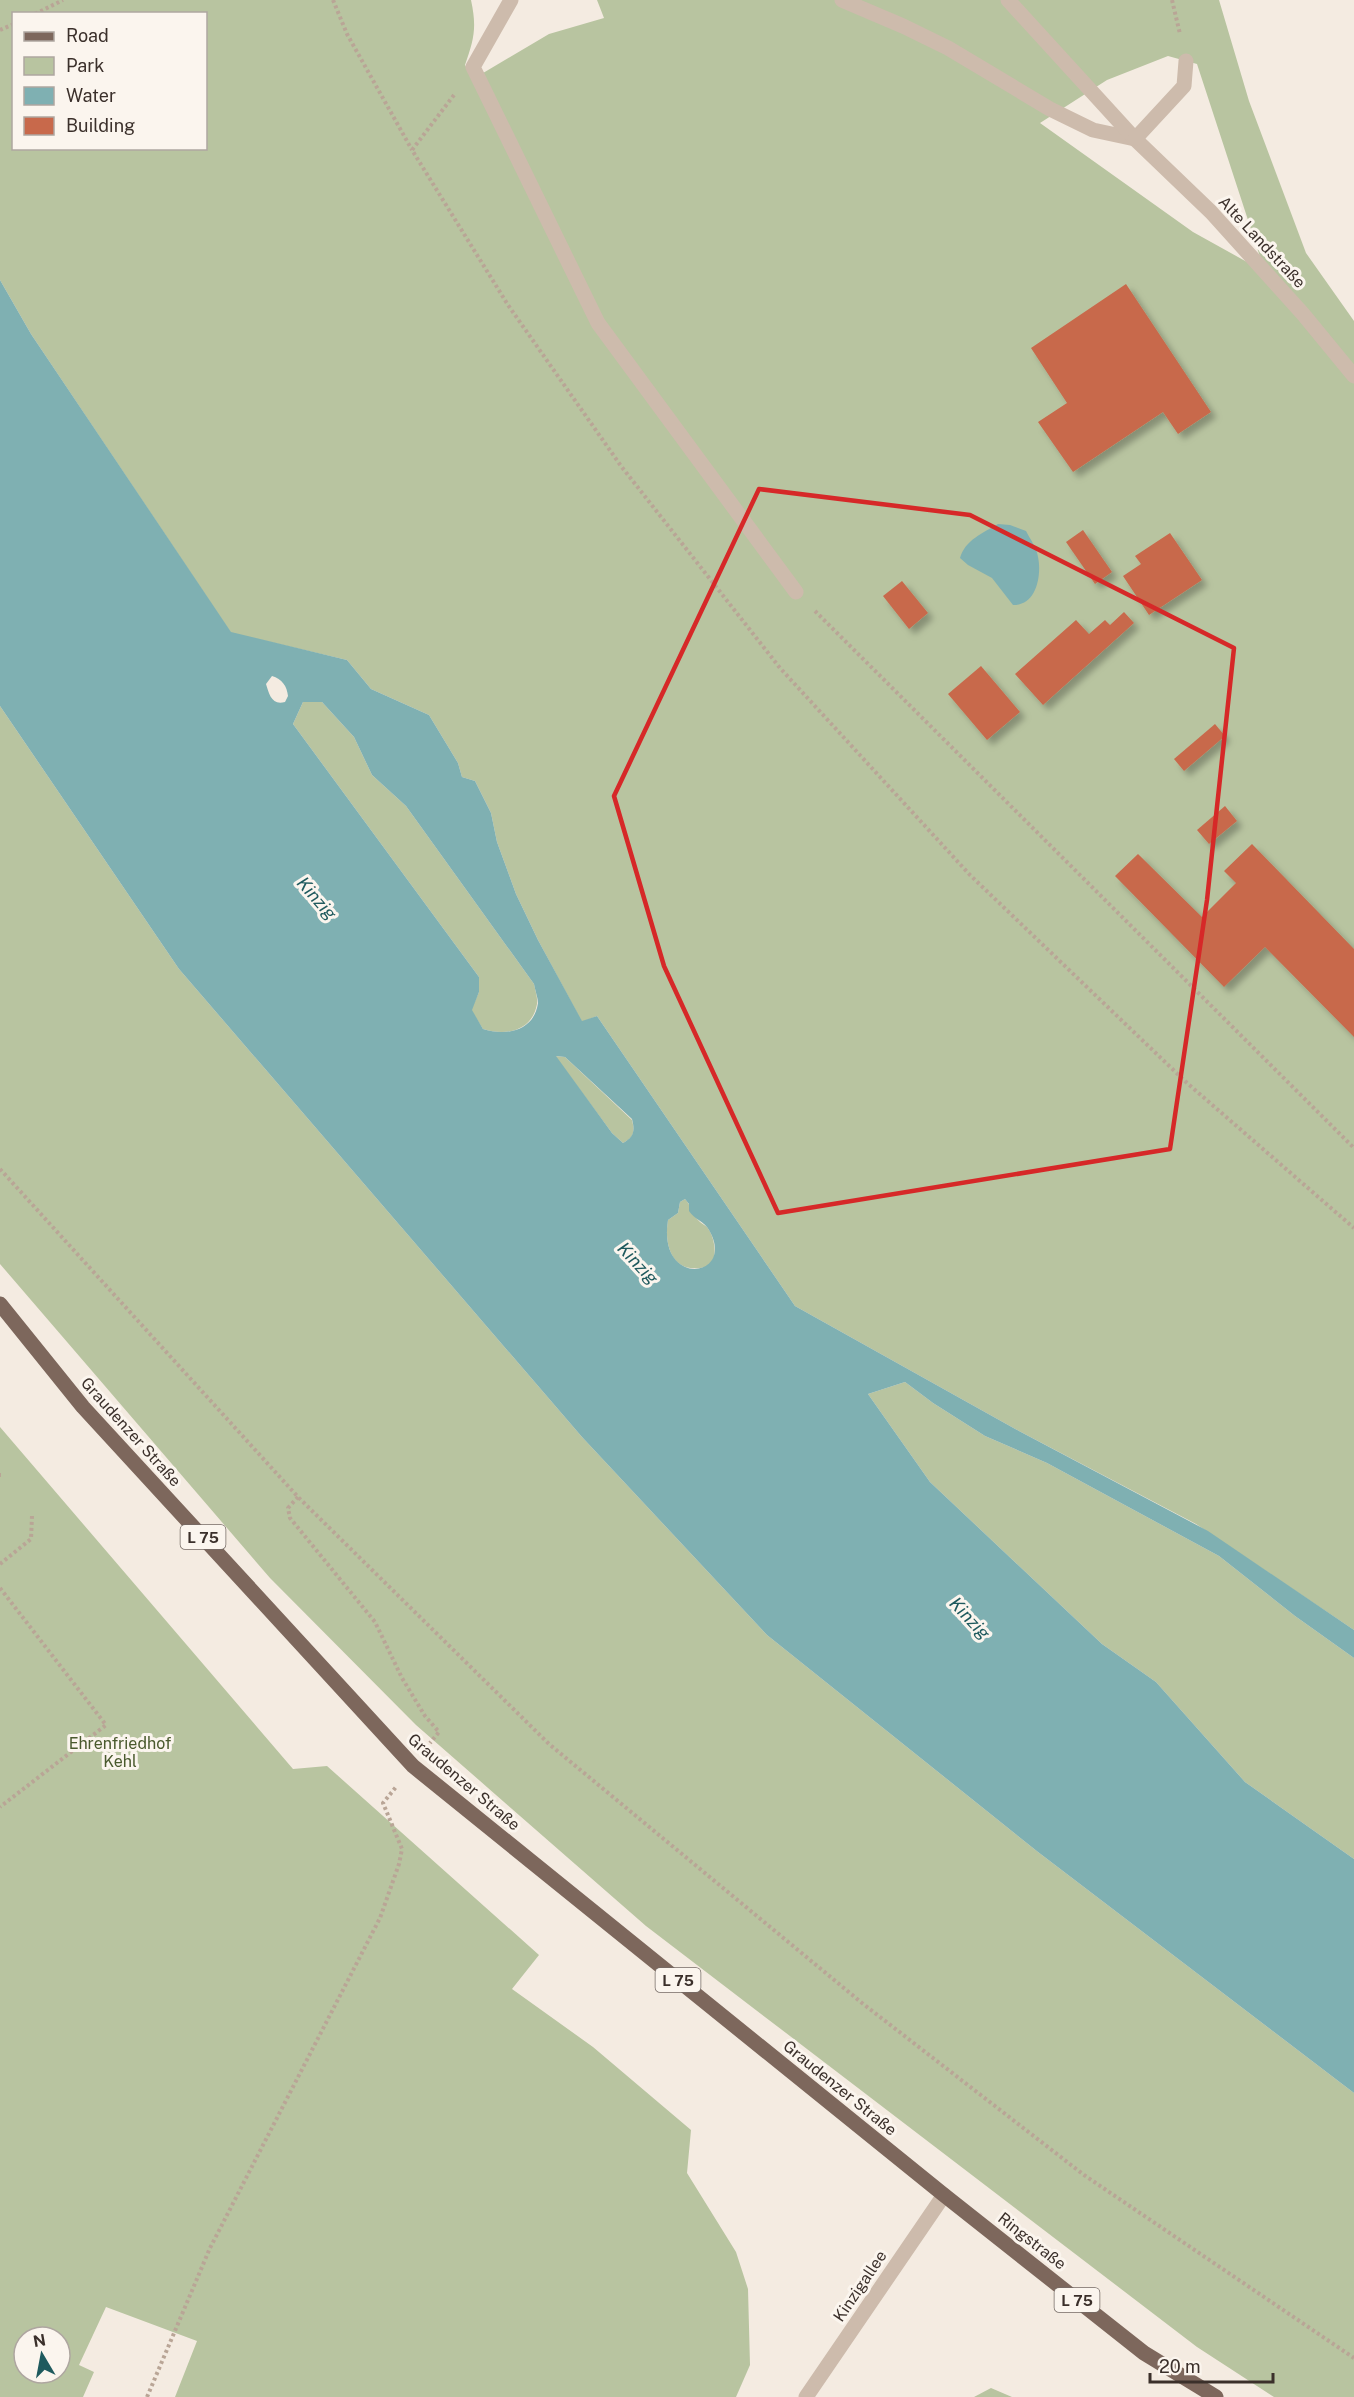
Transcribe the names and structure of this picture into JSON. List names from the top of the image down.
{
  "streets": {
    "main road": ["Graudenzer Straße", "L 75", "Ringstraße"],
    "street": ["Alte Landstraße", "Kinzigallee"]
  },
  "crossings": [
    ["Graudenzer Straße", "Ringstraße"],
    ["Graudenzer Straße", "Kinzigallee"],
    ["Ringstraße", "Kinzigallee"]
  ],
  "water": ["Kinzig"],
  "parks": ["Ehrenfriedhof Kehl"],
  "legend": [
    "Road",
    "Park",
    "Water",
    "Building"
  ],
  "scale_bar": "20 m",
  "north": "top"
}
